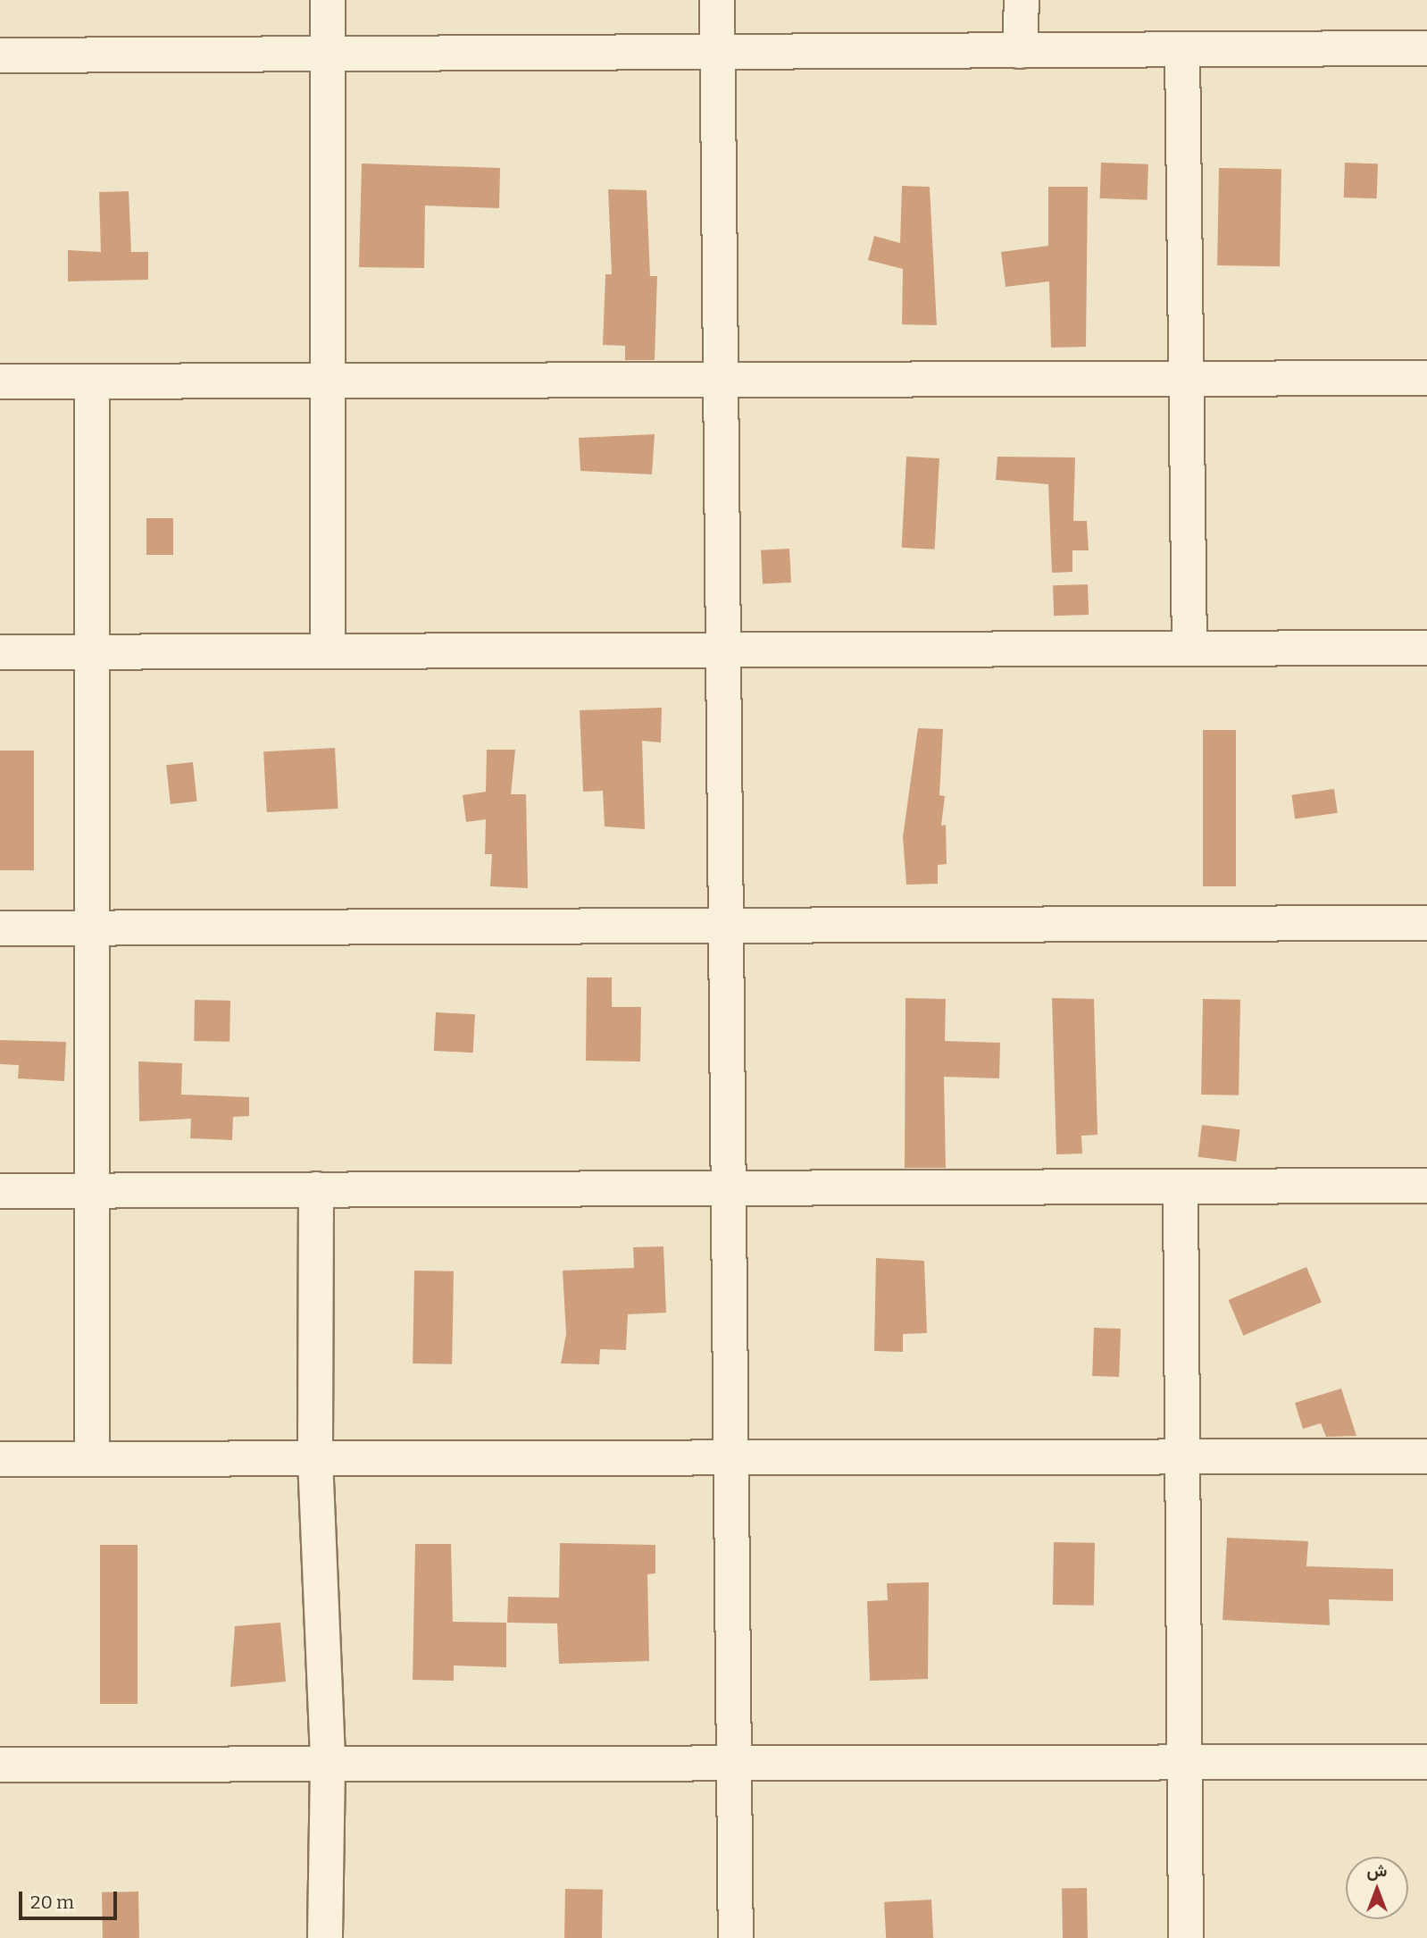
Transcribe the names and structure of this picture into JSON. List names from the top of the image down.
{
  "scale_bar": "20 m",
  "north": "top"
}
